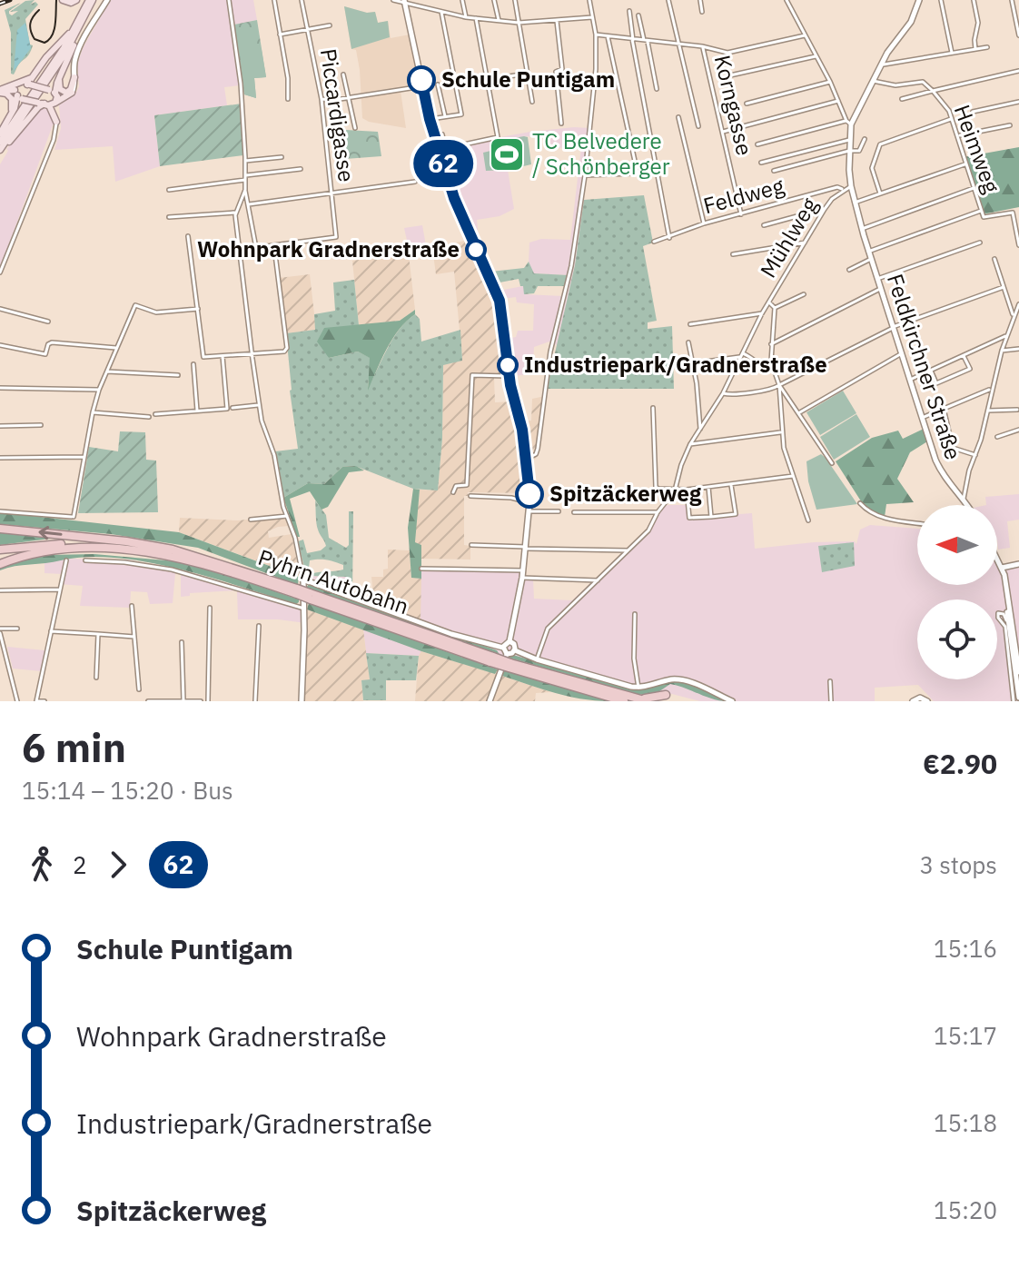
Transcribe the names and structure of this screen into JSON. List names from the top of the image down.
{
  "streets": {
    "highway": ["Pyhrn Autobahn"],
    "main road": ["Feldkirchner Straße"],
    "street": [
      "Korngasse",
      "Piccardigasse",
      "Heimweg",
      "Feldweg",
      "Mühlweg"
    ]
  },
  "crossings": [
    ["Korngasse", "Feldweg"],
    ["Feldweg", "Mühlweg"],
    ["Mühlweg", "Feldkirchner Straße"]
  ],
  "places": {
    "other": [
      "Schule Puntigam",
      "Wohnpark Gradnerstraße",
      "Industriepark/Gradnerstraße",
      "Spitzäckerweg"
    ],
    "sports": ["TC Belvedere / Schönberger"]
  },
  "lines": ["bus line 62"],
  "north": "left",
  "page": {
    "on_map": "62",
    "heading": ["6 min", "15:14 – 15:20 · Bus", "€2.90"],
    "legs": ["2", "62", "3 stops"],
    "list": [
      {
        "name": "Schule Puntigam",
        "value": "15:16"
      },
      {
        "name": "Wohnpark Gradnerstraße",
        "value": "15:17"
      },
      {
        "name": "Industriepark/Gradnerstraße",
        "value": "15:18"
      },
      {
        "name": "Spitzäckerweg",
        "value": "15:20"
      }
    ]
  }
}
